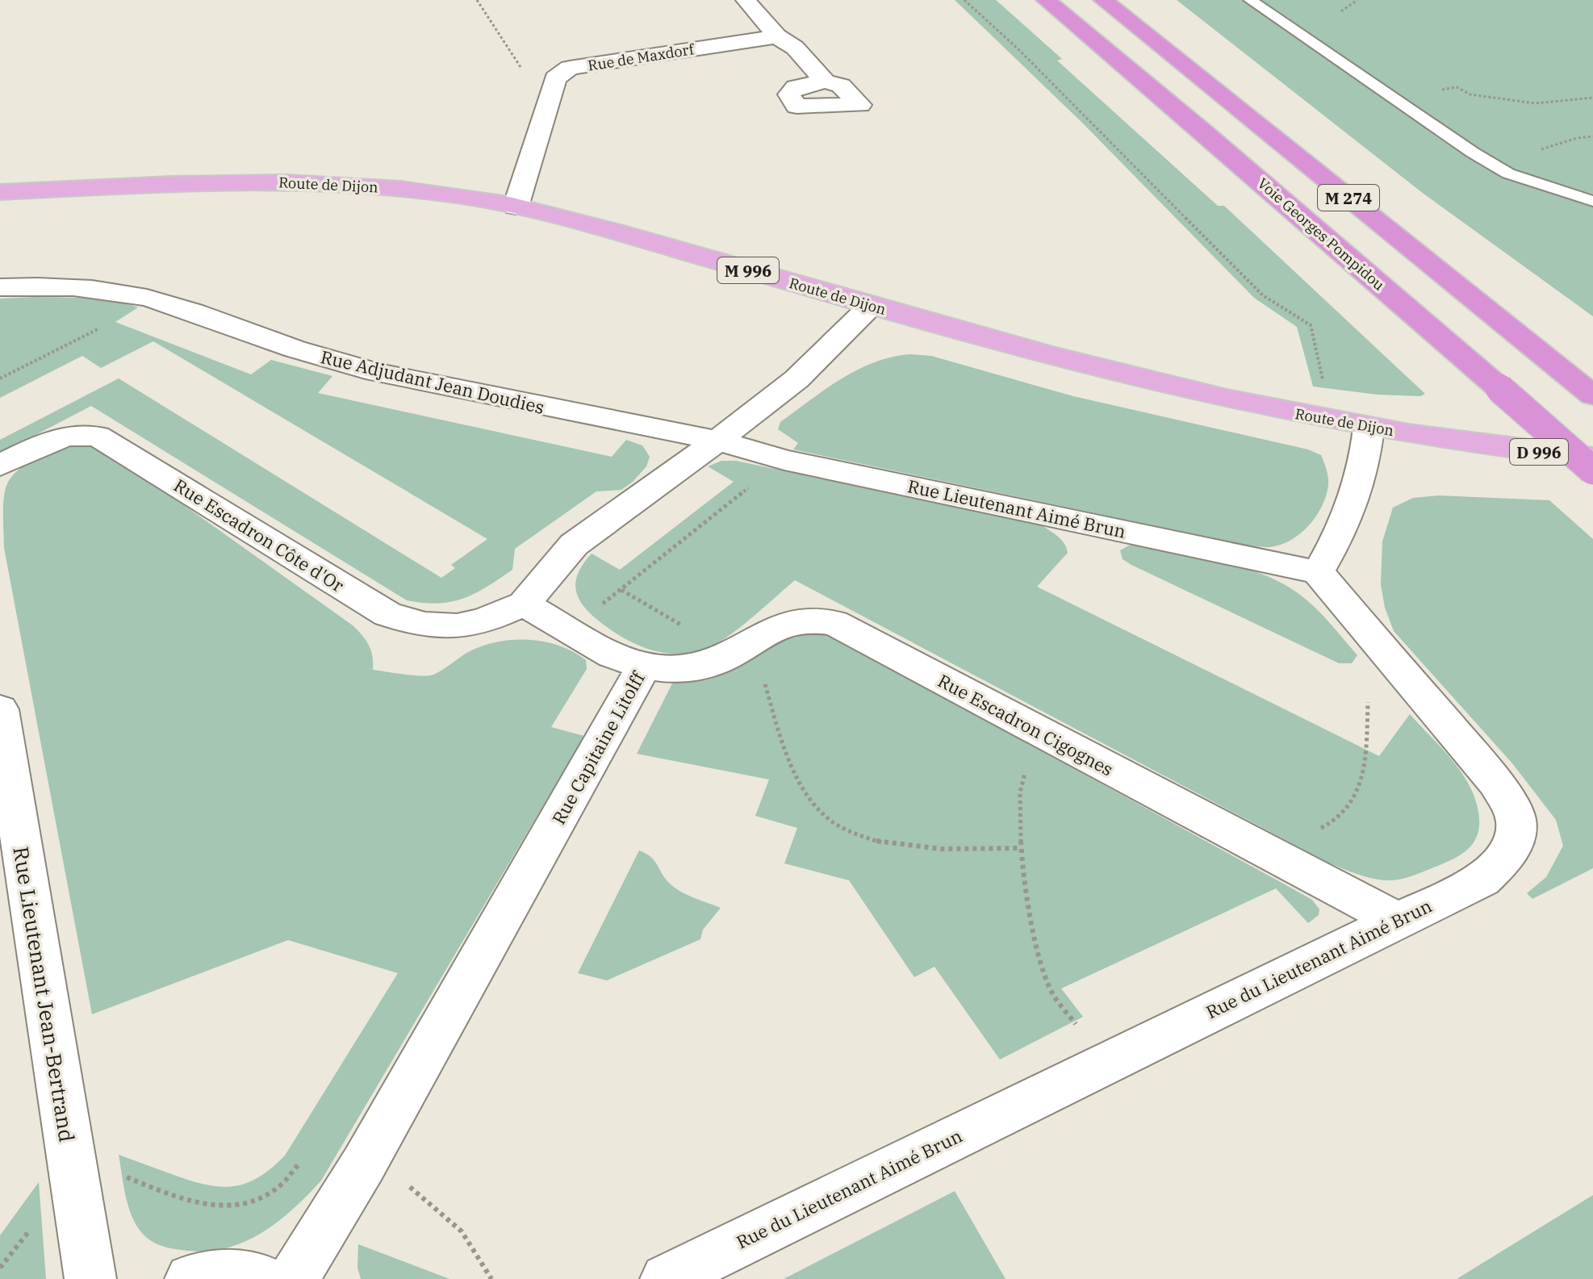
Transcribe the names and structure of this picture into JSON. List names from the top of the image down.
{
  "streets": {
    "highway": ["M 274", "Voie Georges Pompidou"],
    "main road": ["Route de Dijon", "M 996", "D 996"],
    "street": [
      "Rue de Maxdorf",
      "Rue Adjudant Jean Doudies",
      "Rue Lieutenant Aimé Brun",
      "Rue Escadron Côte d'Or",
      "Rue Escadron Cigognes",
      "Rue Capitaine Litolff",
      "Rue du Lieutenant Aimé Brun",
      "Rue Lieutenant Jean-Bertrand"
    ]
  },
  "crossings": [
    ["Rue Adjudant Jean Doudies", "Rue Lieutenant Aimé Brun"],
    ["Rue Lieutenant Aimé Brun", "Rue du Lieutenant Aimé Brun"],
    ["Rue Escadron Côte d'Or", "Rue Capitaine Litolff"],
    ["Rue Escadron Cigognes", "Rue Capitaine Litolff"],
    ["Rue Escadron Cigognes", "Rue du Lieutenant Aimé Brun"]
  ]
}
